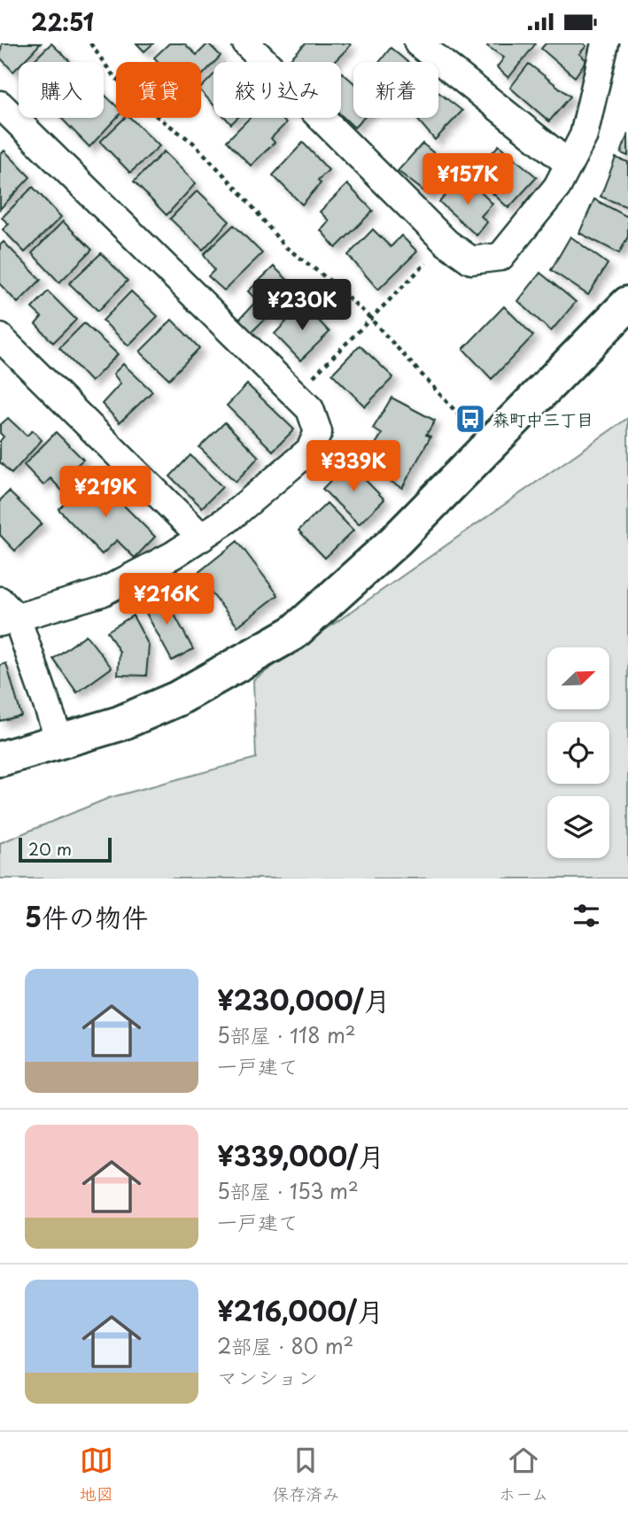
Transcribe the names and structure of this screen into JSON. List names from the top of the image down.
{
  "places": {
    "bus stop": ["森町中三丁目"]
  },
  "scale_bar": "20 m",
  "north": "top right",
  "page": {
    "status": "22:51",
    "chip": [
      "購入",
      "賃貸",
      "絞り込み",
      "新着"
    ],
    "price": [
      "¥157K",
      "¥230K",
      "¥339K",
      "¥219K",
      "¥216K"
    ],
    "scale": "20 m",
    "heading": "5件の物件",
    "list": [
      {
        "name": "¥230,000/月",
        "note": "5部屋 · 118 m² · 一戸建て"
      },
      {
        "name": "¥339,000/月",
        "note": "5部屋 · 153 m² · 一戸建て"
      },
      {
        "name": "¥216,000/月",
        "note": "2部屋 · 80 m² · マンション"
      }
    ],
    "tabs": ["地図", "保存済み", "ホーム"]
  }
}
